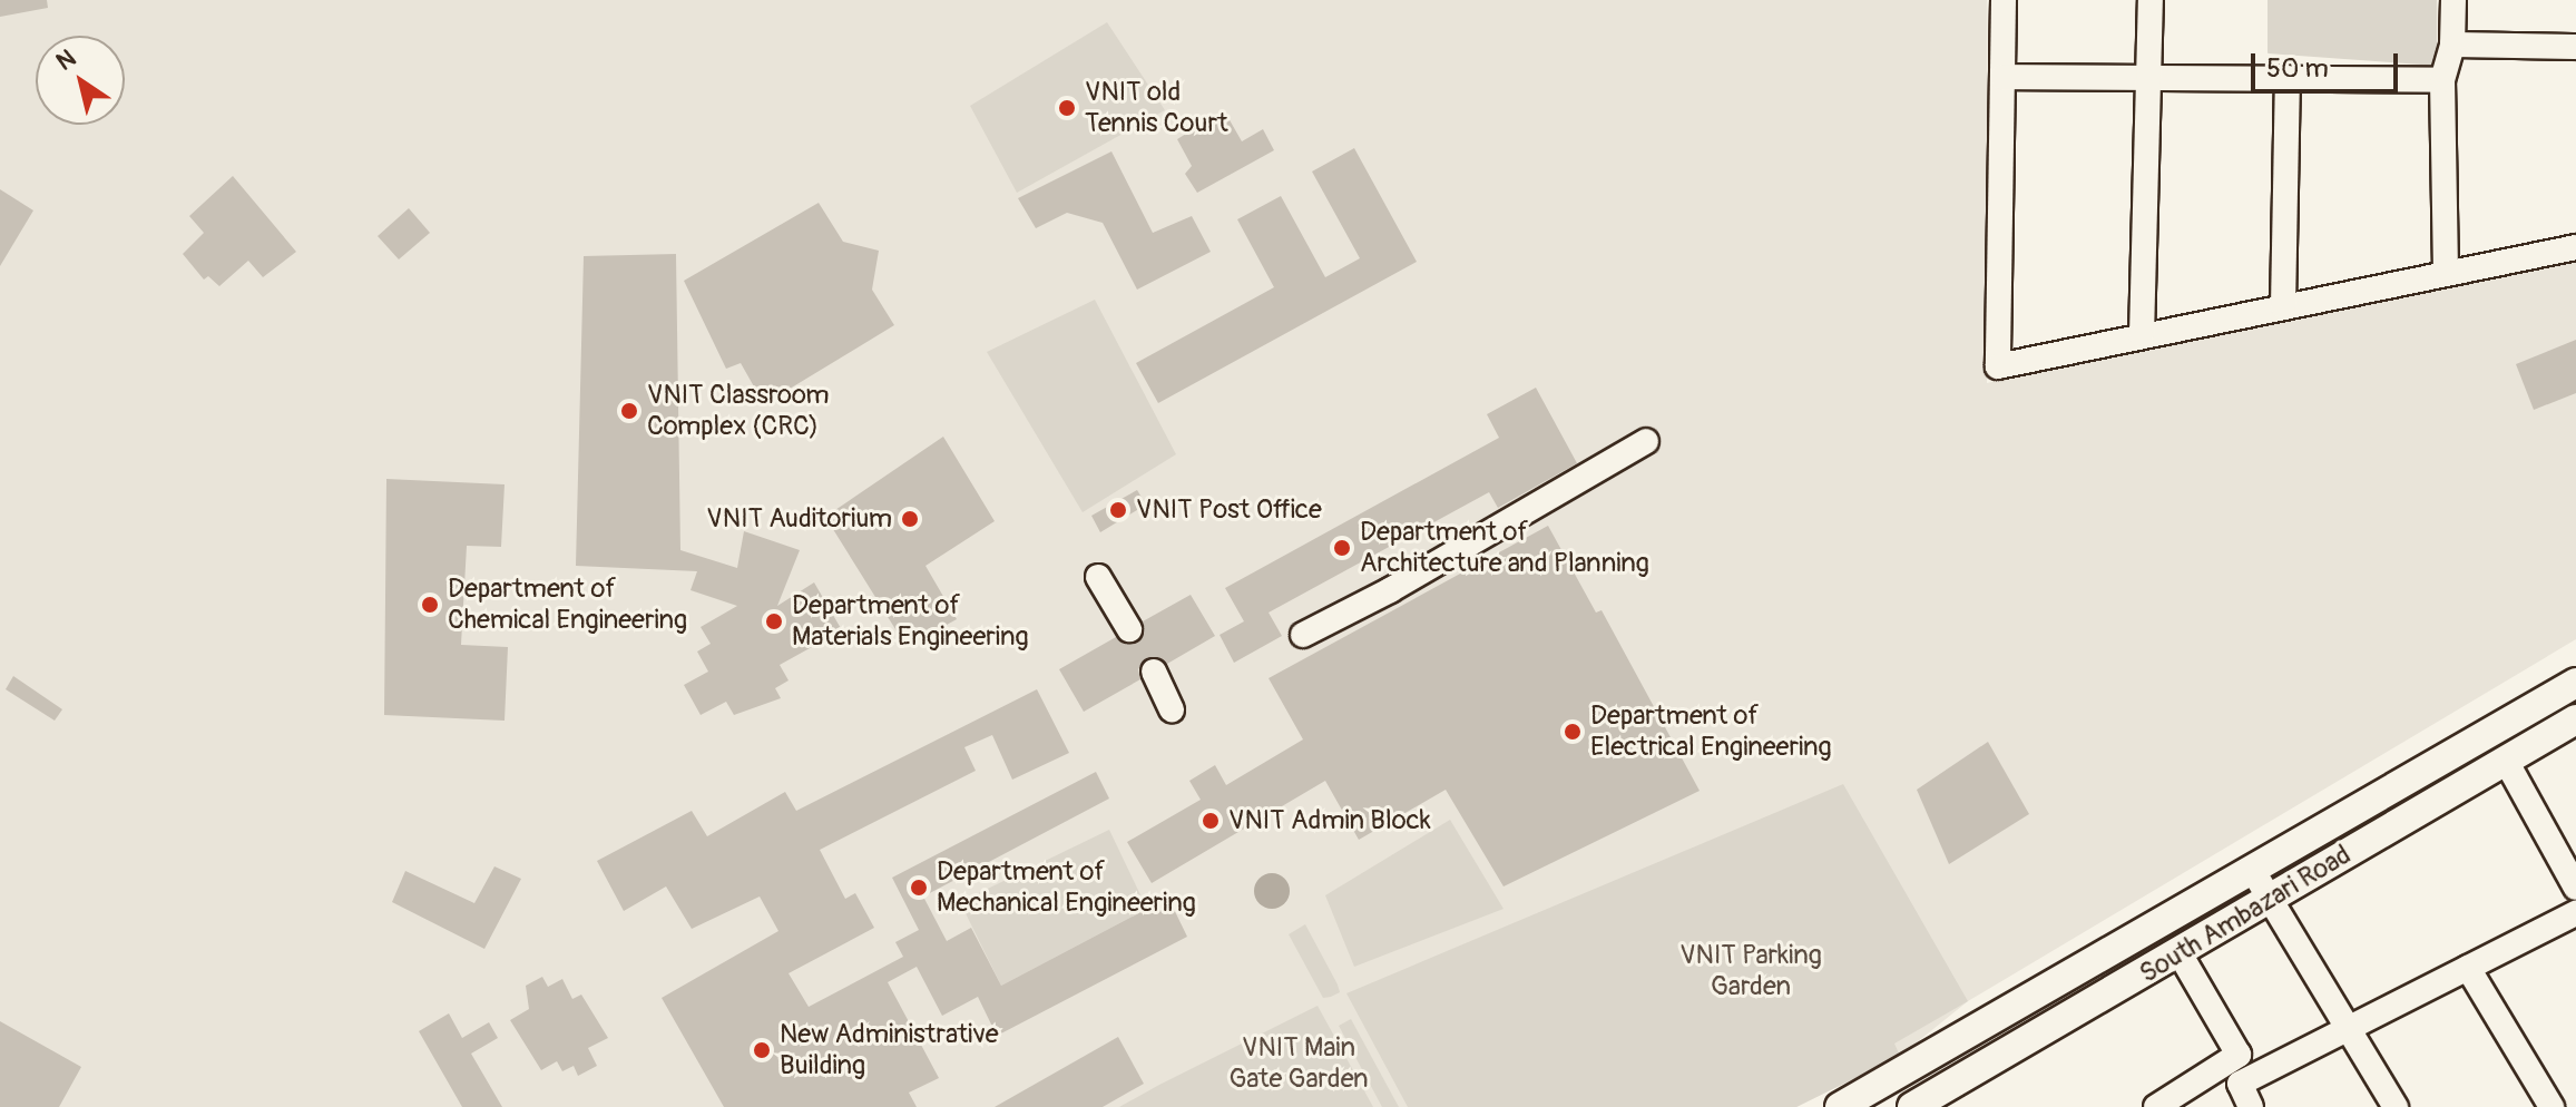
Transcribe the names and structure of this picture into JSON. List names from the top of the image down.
{
  "streets": {
    "main road": ["South Ambazari Road"]
  },
  "parks": ["VNIT Parking Garden", "VNIT Main Gate Garden"],
  "places": [
    "VNIT old Tennis Court",
    "VNIT Classroom Complex (CRC)",
    "VNIT Post Office",
    "VNIT Auditorium",
    "Department of Architecture and Planning",
    "Department of Chemical Engineering",
    "Department of Materials Engineering",
    "Department of Electrical Engineering",
    "VNIT Admin Block",
    "Department of Mechanical Engineering",
    "New Administrative Building"
  ],
  "scale_bar": "50 m",
  "north": "top left"
}
